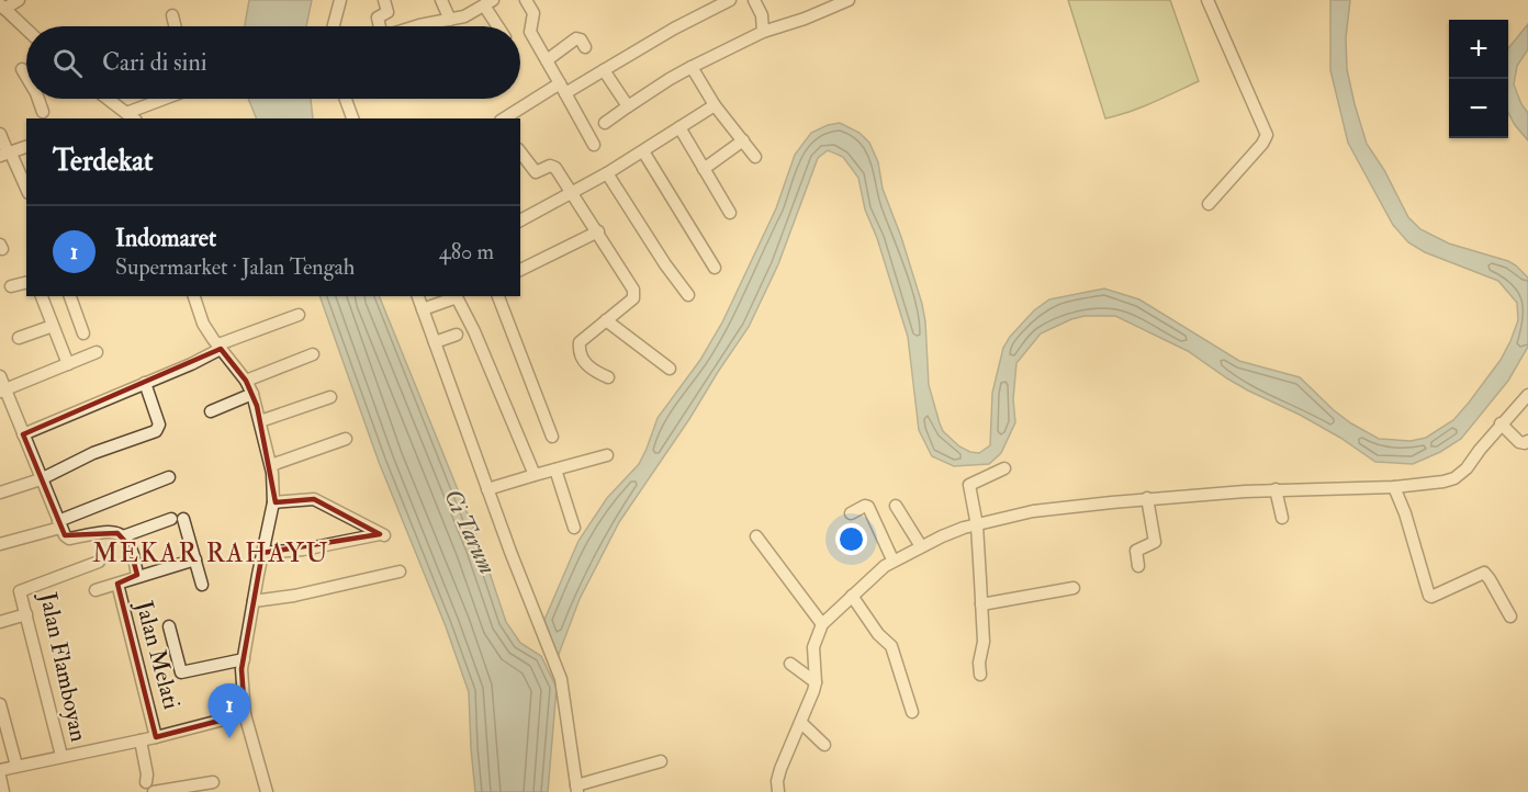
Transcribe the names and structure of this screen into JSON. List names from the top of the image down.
{
  "streets": {
    "street": ["Jalan Melati", "Jalan Flamboyan"]
  },
  "districts": ["MEKAR RAHAYU"],
  "water": ["Ci Tarum"],
  "page": {
    "map_buttons": ["+", "−"],
    "search": "Cari di sini",
    "heading": "Terdekat",
    "list": [
      {
        "mark": "1",
        "name": "Indomaret",
        "note": "Supermarket · Jalan Tengah",
        "value": "480 m"
      }
    ],
    "pins": "1"
  }
}
